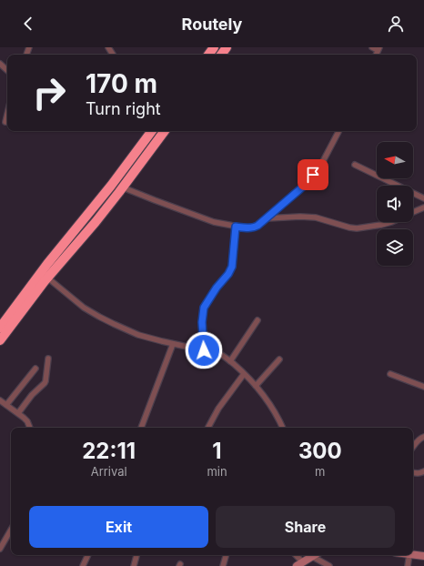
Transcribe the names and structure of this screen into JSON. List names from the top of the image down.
{
  "north": "left",
  "page": {
    "header": "Routely",
    "turn": ["170 m", "Turn right"],
    "eta": [
      "22:11",
      "Arrival",
      "1",
      "min",
      "300",
      "m"
    ],
    "buttons": ["Exit", "Share"]
  }
}
